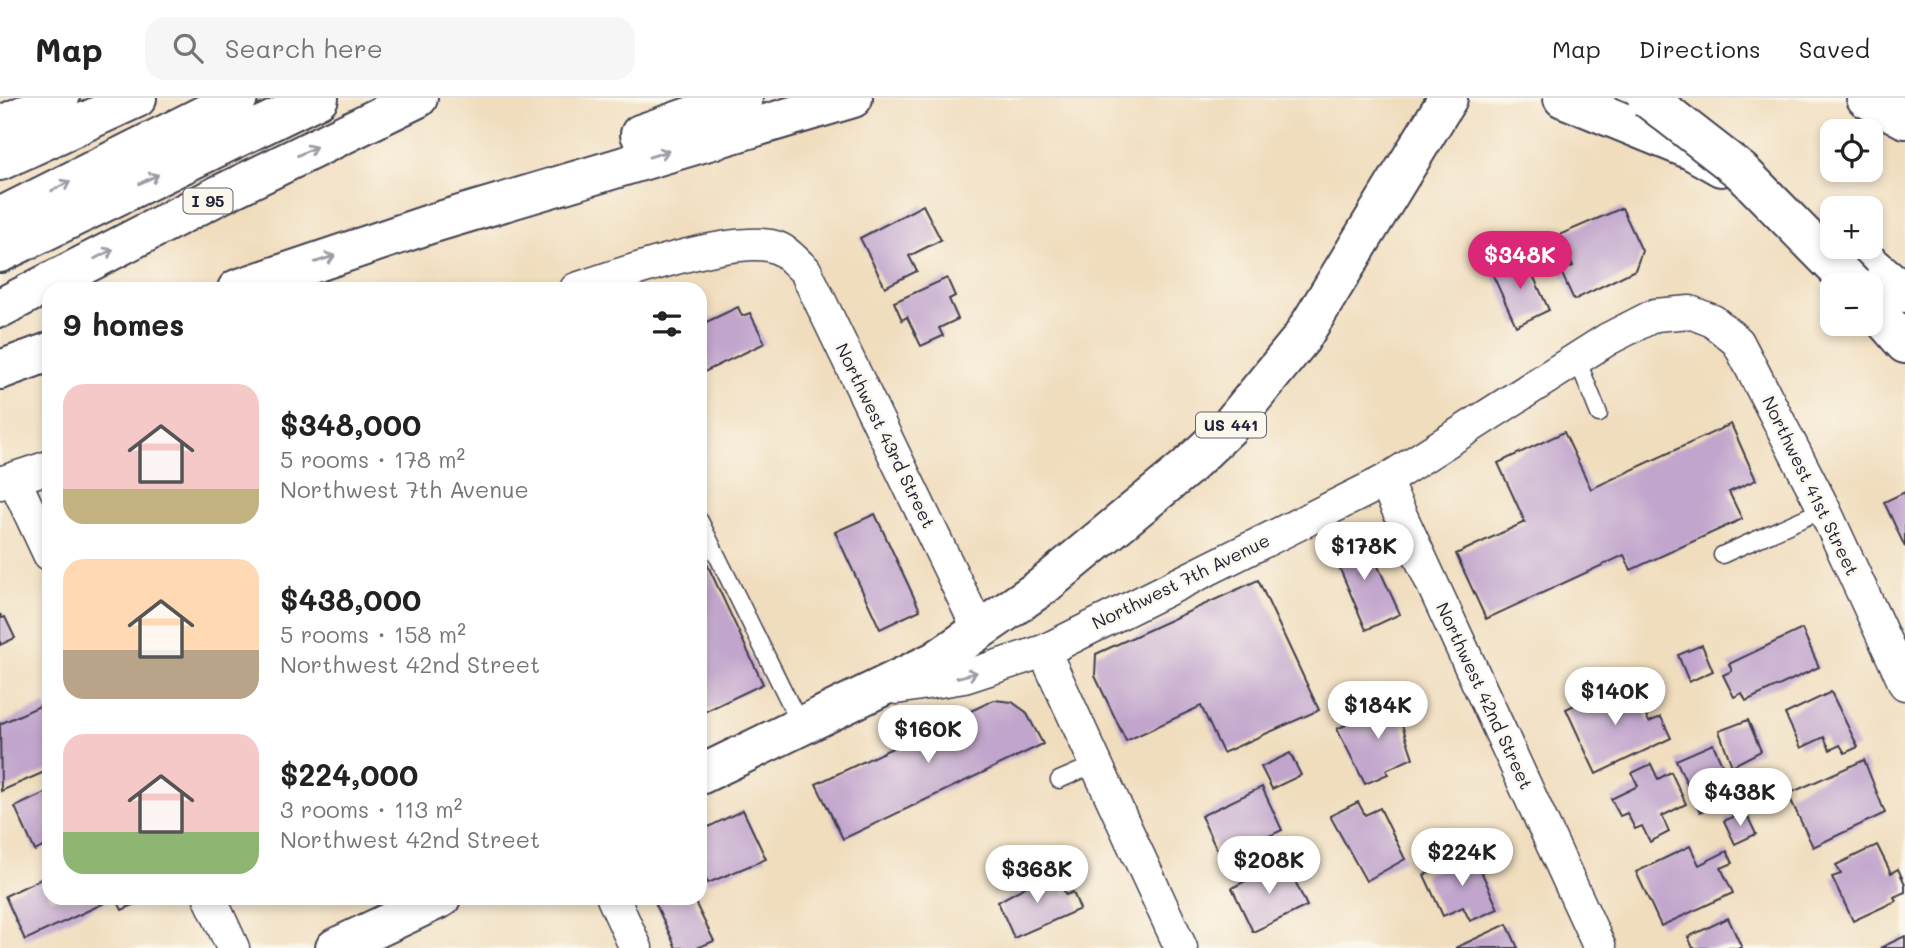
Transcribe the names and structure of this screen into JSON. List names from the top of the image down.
{
  "streets": {
    "main road": ["I 95", "US 441", "Northwest 7th Avenue"],
    "street": ["Northwest 43rd Street", "Northwest 41st Street", "Northwest 42nd Street"]
  },
  "crossings": [
    ["Northwest 43rd Street", "Northwest 7th Avenue"],
    ["Northwest 41st Street", "Northwest 7th Avenue"],
    ["Northwest 7th Avenue", "Northwest 42nd Street"]
  ],
  "page": {
    "header": "Map",
    "search": "Search here",
    "nav": ["Map", "Directions", "Saved"],
    "map_buttons": ["+", "−"],
    "price": [
      "$348K",
      "$178K",
      "$140K",
      "$184K",
      "$160K",
      "$438K",
      "$224K",
      "$208K",
      "$368K"
    ],
    "heading": "9 homes",
    "list": [
      {
        "name": "$348,000",
        "note": "5 rooms · 178 m² · Northwest 7th Avenue"
      },
      {
        "name": "$438,000",
        "note": "5 rooms · 158 m² · Northwest 42nd Street"
      },
      {
        "name": "$224,000",
        "note": "3 rooms · 113 m² · Northwest 42nd Street"
      }
    ]
  }
}
